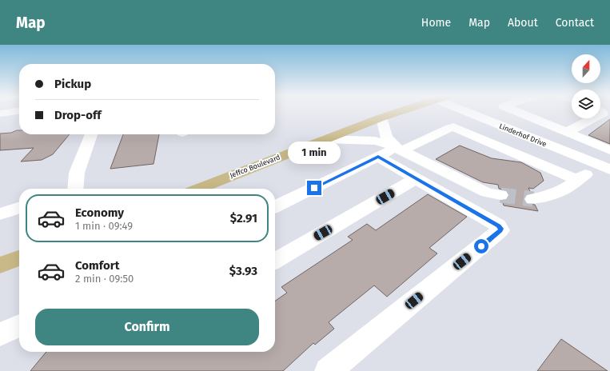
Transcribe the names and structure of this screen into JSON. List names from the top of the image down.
{
  "streets": {
    "main road": ["Jeffco Boulevard"],
    "street": ["Linderhof Drive"]
  },
  "north": "top",
  "page": {
    "header": "Map",
    "nav": [
      "Home",
      "Map",
      "About",
      "Contact"
    ],
    "banner": ["Pickup", "Drop-off"],
    "bubble": "1 min",
    "list": [
      {
        "name": "Economy",
        "note": "1 min · 09:49",
        "value": "$2.91"
      },
      {
        "name": "Comfort",
        "note": "2 min · 09:50",
        "value": "$3.93"
      }
    ],
    "buttons": "Confirm"
  }
}
